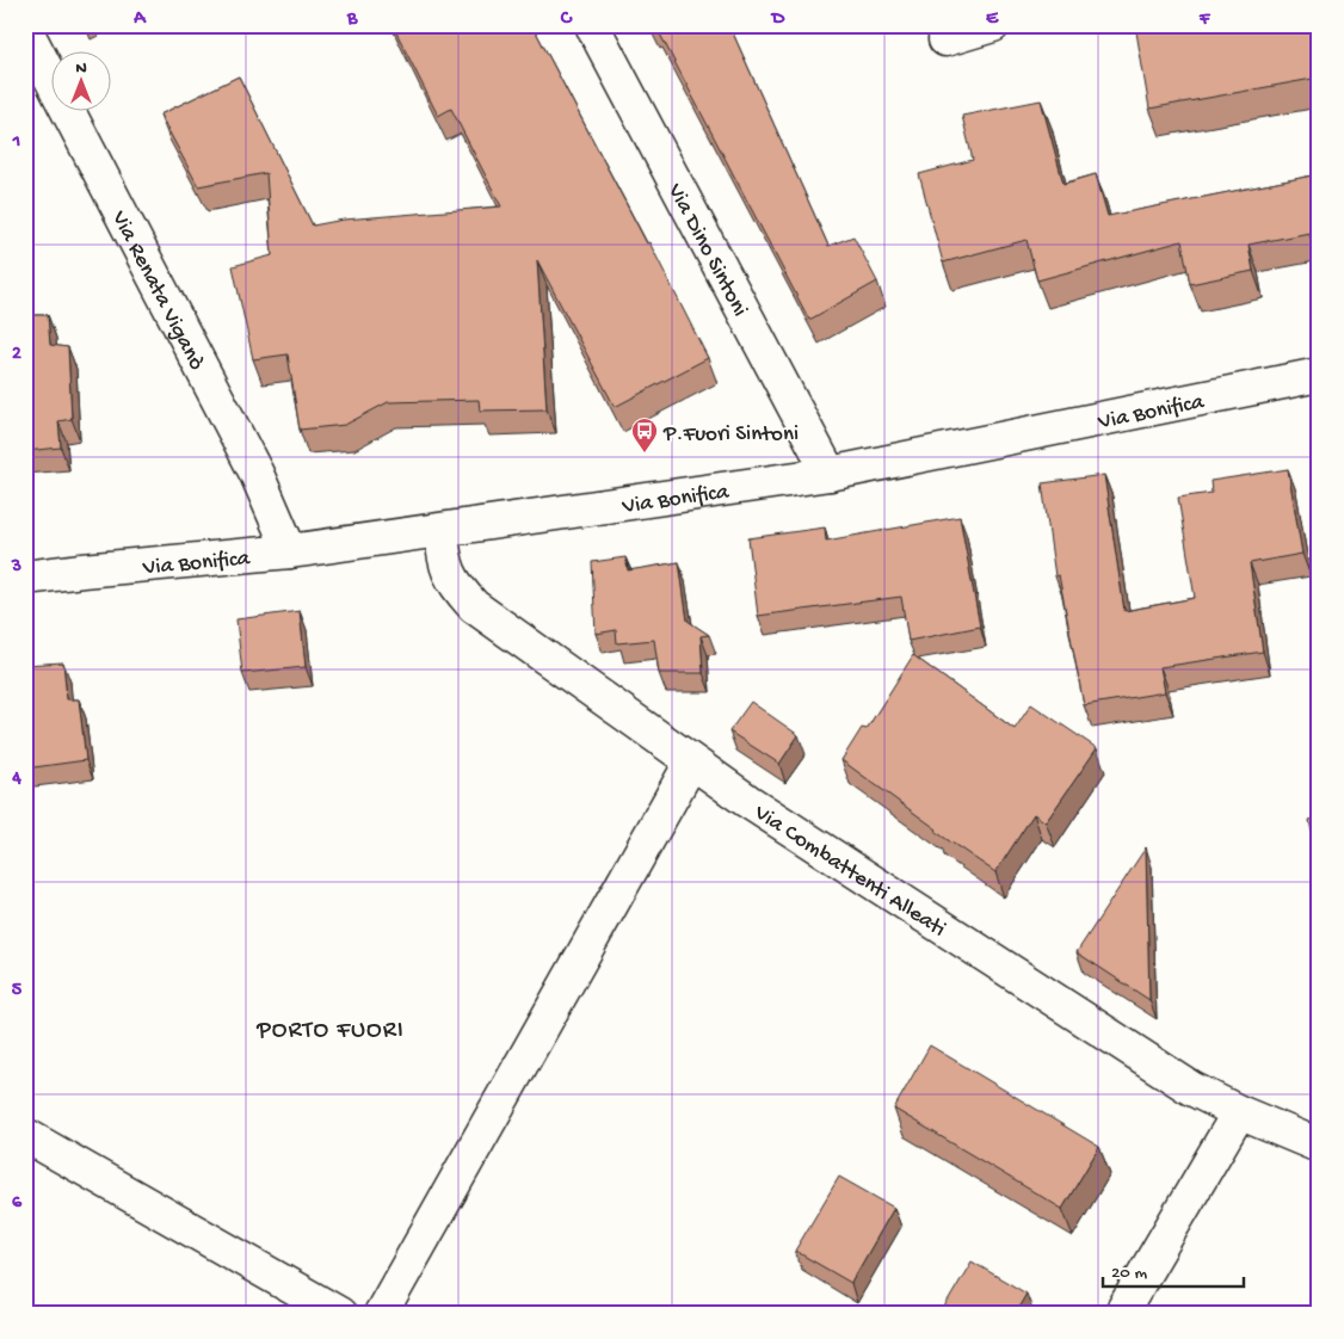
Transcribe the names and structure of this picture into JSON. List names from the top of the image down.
{
  "streets": {
    "street": [
      "Via Dino Sintoni",
      "Via Renata Viganò",
      "Via Bonifica",
      "Via Combattenti Alleati"
    ]
  },
  "crossings": [
    ["Via Dino Sintoni", "Via Bonifica"],
    ["Via Renata Viganò", "Via Bonifica"],
    ["Via Bonifica", "Via Combattenti Alleati"]
  ],
  "districts": ["PORTO FUORI"],
  "places": {
    "bus stop": ["P.Fuori Sintoni"]
  },
  "scale_bar": "20 m",
  "north": "top",
  "grid": {
    "columns": [
      "A",
      "B",
      "C",
      "D",
      "E",
      "F"
    ],
    "rows": [
      "1",
      "2",
      "3",
      "4",
      "5",
      "6"
    ]
  }
}
